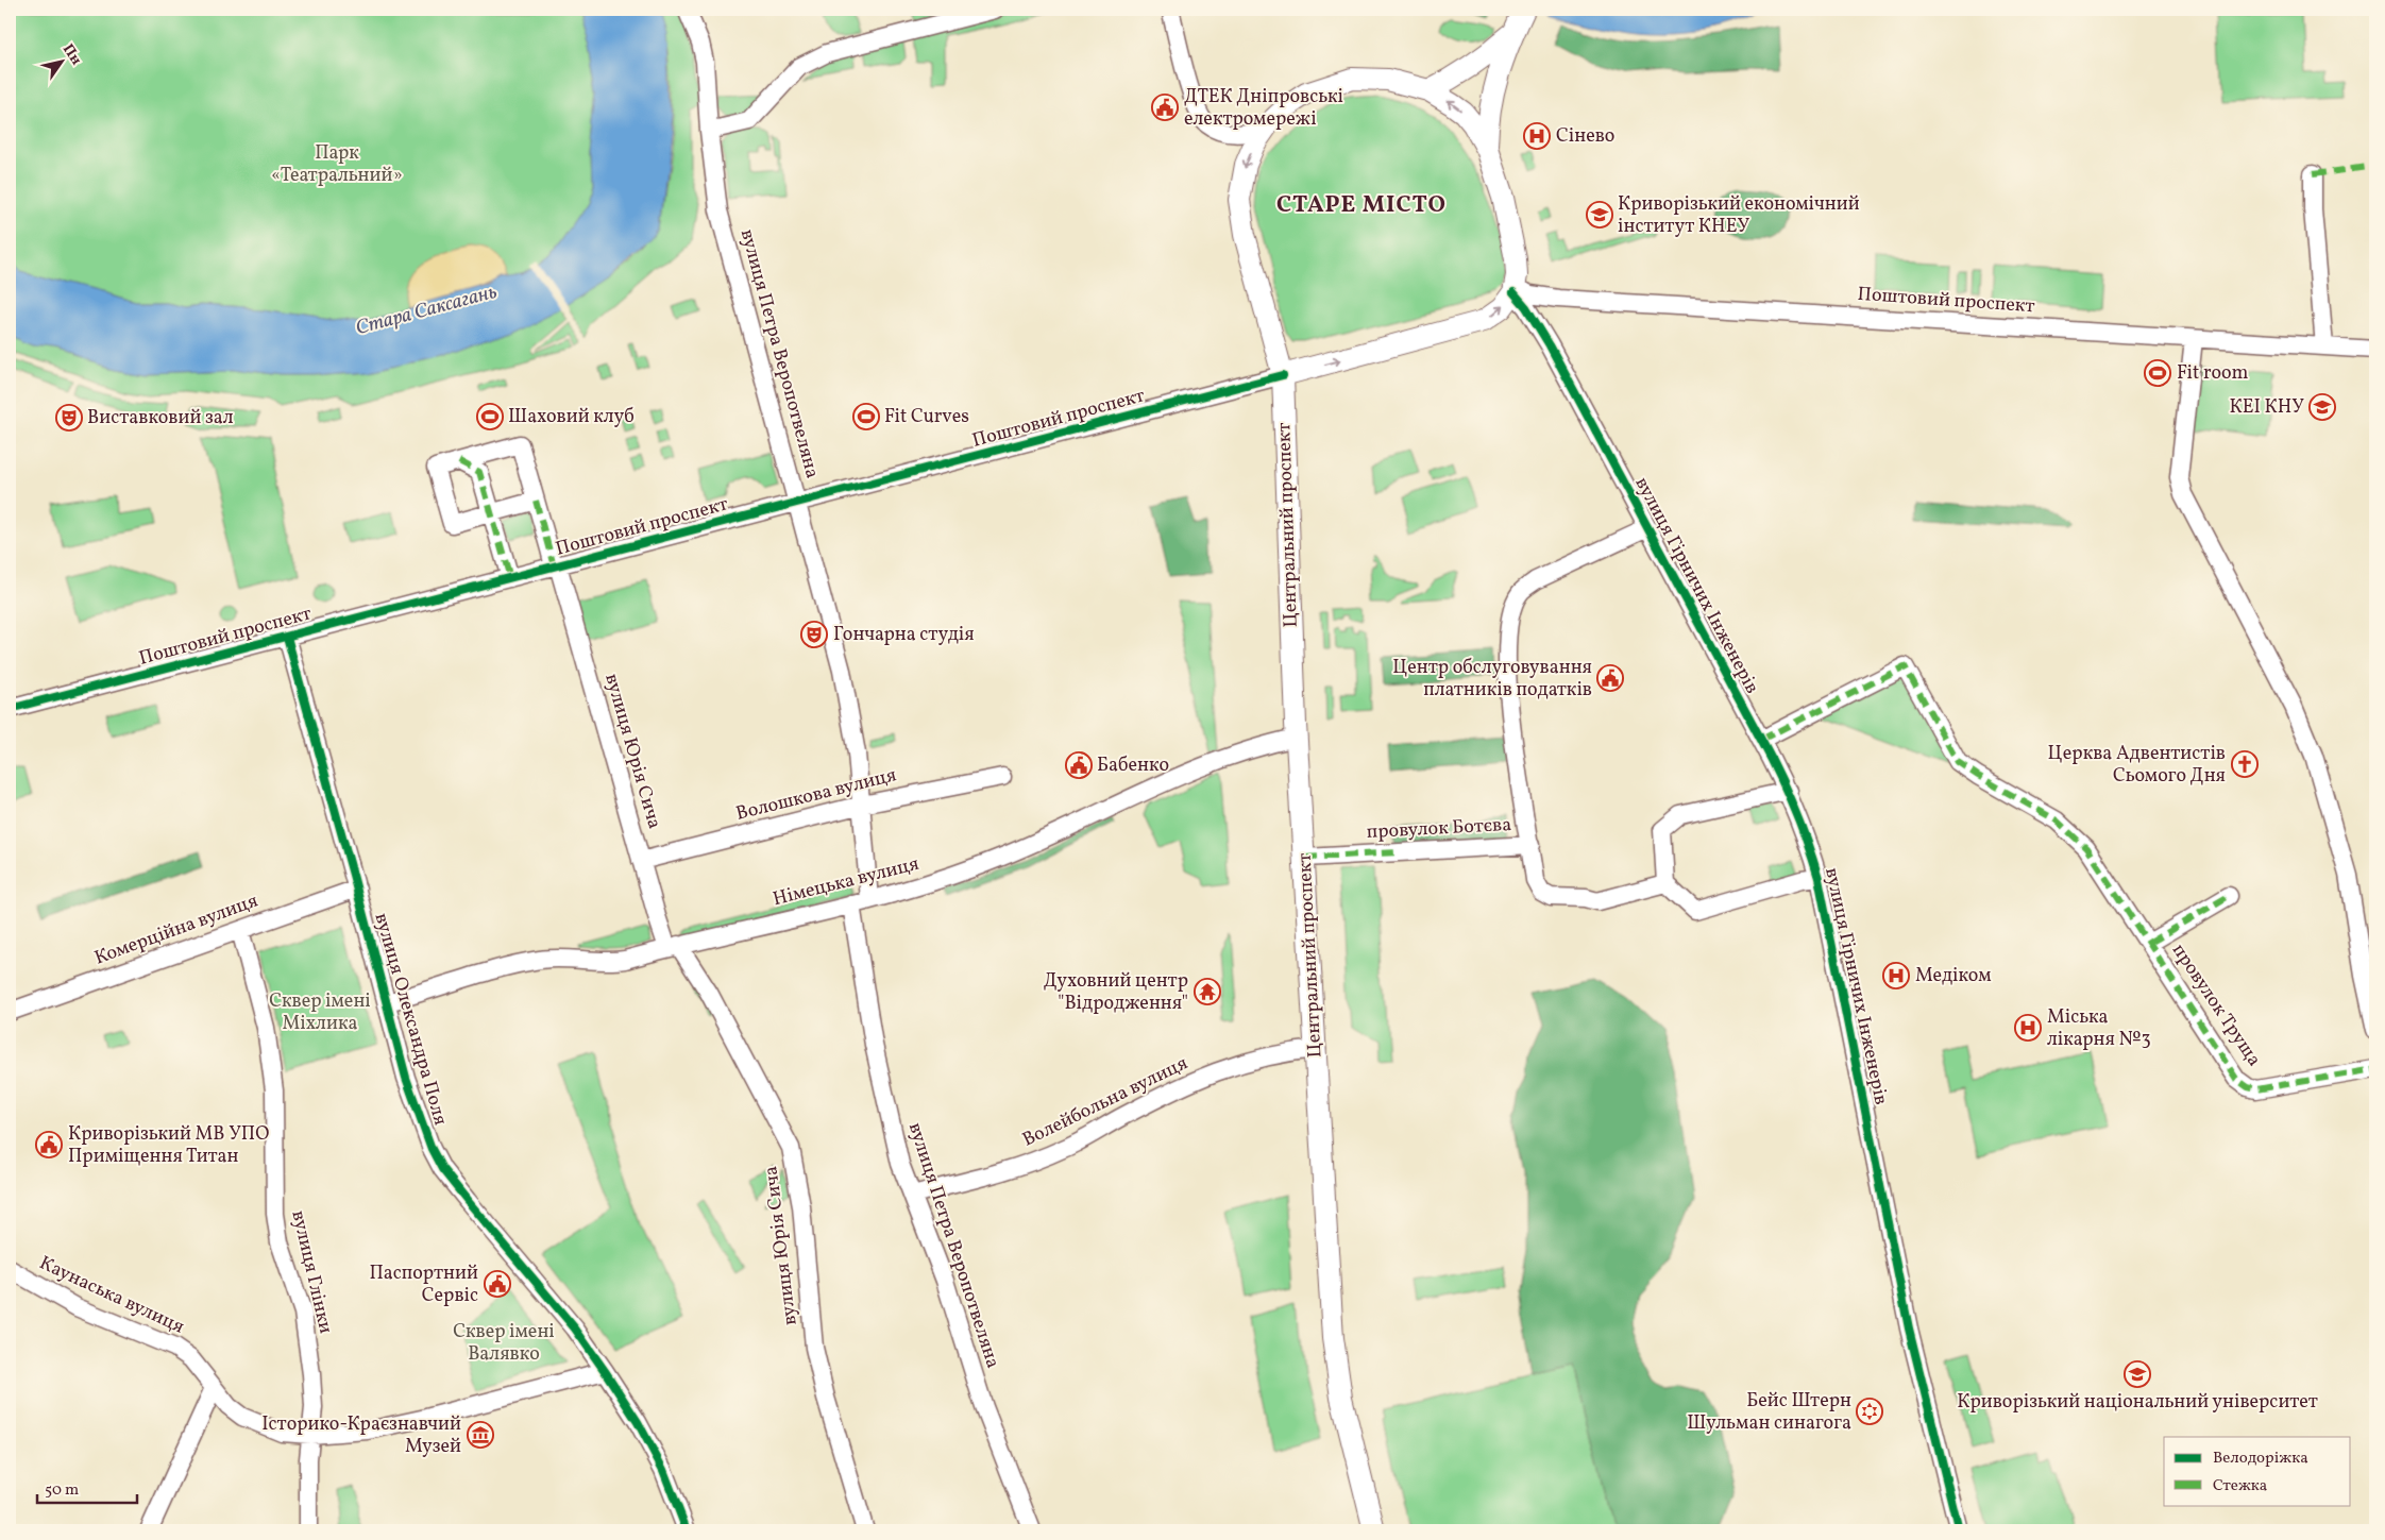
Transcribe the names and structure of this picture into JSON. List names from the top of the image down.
{
  "streets": {
    "main road": ["Центральний проспект"],
    "street": [
      "Поштовий проспект",
      "вулиця Петра Веропотвеляна",
      "вулиця Гірничих Інженерів",
      "вулиця Юрія Сича",
      "Волошкова вулиця",
      "провулок Ботєва",
      "Німецька вулиця",
      "Комерційна вулиця",
      "провулок Труща",
      "вулиця Олександра Поля",
      "Волейбольна вулиця",
      "вулиця Глінки",
      "Каунаська вулиця"
    ]
  },
  "crossings": [
    ["Поштовий проспект", "вулиця Петра Веропотвеляна"],
    ["Поштовий проспект", "Центральний проспект"],
    ["Поштовий проспект", "вулиця Гірничих Інженерів"],
    ["Поштовий проспект", "вулиця Юрія Сича"],
    ["Поштовий проспект", "вулиця Олександра Поля"],
    ["вулиця Петра Веропотвеляна", "Волошкова вулиця"],
    ["вулиця Петра Веропотвеляна", "Німецька вулиця"],
    ["вулиця Петра Веропотвеляна", "Волейбольна вулиця"],
    ["Центральний проспект", "провулок Ботєва"],
    ["Центральний проспект", "Німецька вулиця"],
    ["Центральний проспект", "Волейбольна вулиця"],
    ["вулиця Гірничих Інженерів", "провулок Труща"],
    ["вулиця Юрія Сича", "Волошкова вулиця"],
    ["вулиця Юрія Сича", "Німецька вулиця"],
    ["Німецька вулиця", "вулиця Олександра Поля"],
    ["Комерційна вулиця", "вулиця Олександра Поля"],
    ["Комерційна вулиця", "вулиця Глінки"],
    ["вулиця Олександра Поля", "Каунаська вулиця"],
    ["вулиця Глінки", "Каунаська вулиця"]
  ],
  "districts": ["СТАРЕ МІСТО"],
  "water": ["Стара Саксагань"],
  "parks": ["Парк «Театральний»", "Сквер імені Міхлика", "Сквер імені Валявкo"],
  "places": {
    "public building": [
      "ДТЕК Дніпровські електромережі",
      "Центр обслуговування платників податків",
      "Бабенко",
      "Криворізький МВ УПО Приміщення Титан",
      "Паспортний Сервіс"
    ],
    "hospital": ["Сінево", "Медіком", "Міська лікарня №3"],
    "school or university": ["Криворізький економічний інститут КНЕУ", "КЕІ КНУ", "Криворізький національний університет"],
    "sports": ["Fit room", "Шаховий клуб", "Fit Curves"],
    "theatre": ["Виставковий зал", "Гончарна студія"],
    "church": ["Церква Адвентистів Сьомого Дня"],
    "temple": ["Духовний центр \"Відродження\""],
    "synagogue": ["Бейс Штерн Шульман синагога"],
    "museum": ["Історико-Краєзнавчий Музей"]
  },
  "legend": ["Велодоріжка", "Стежка"],
  "scale_bar": "50 m",
  "north": "top right"
}
